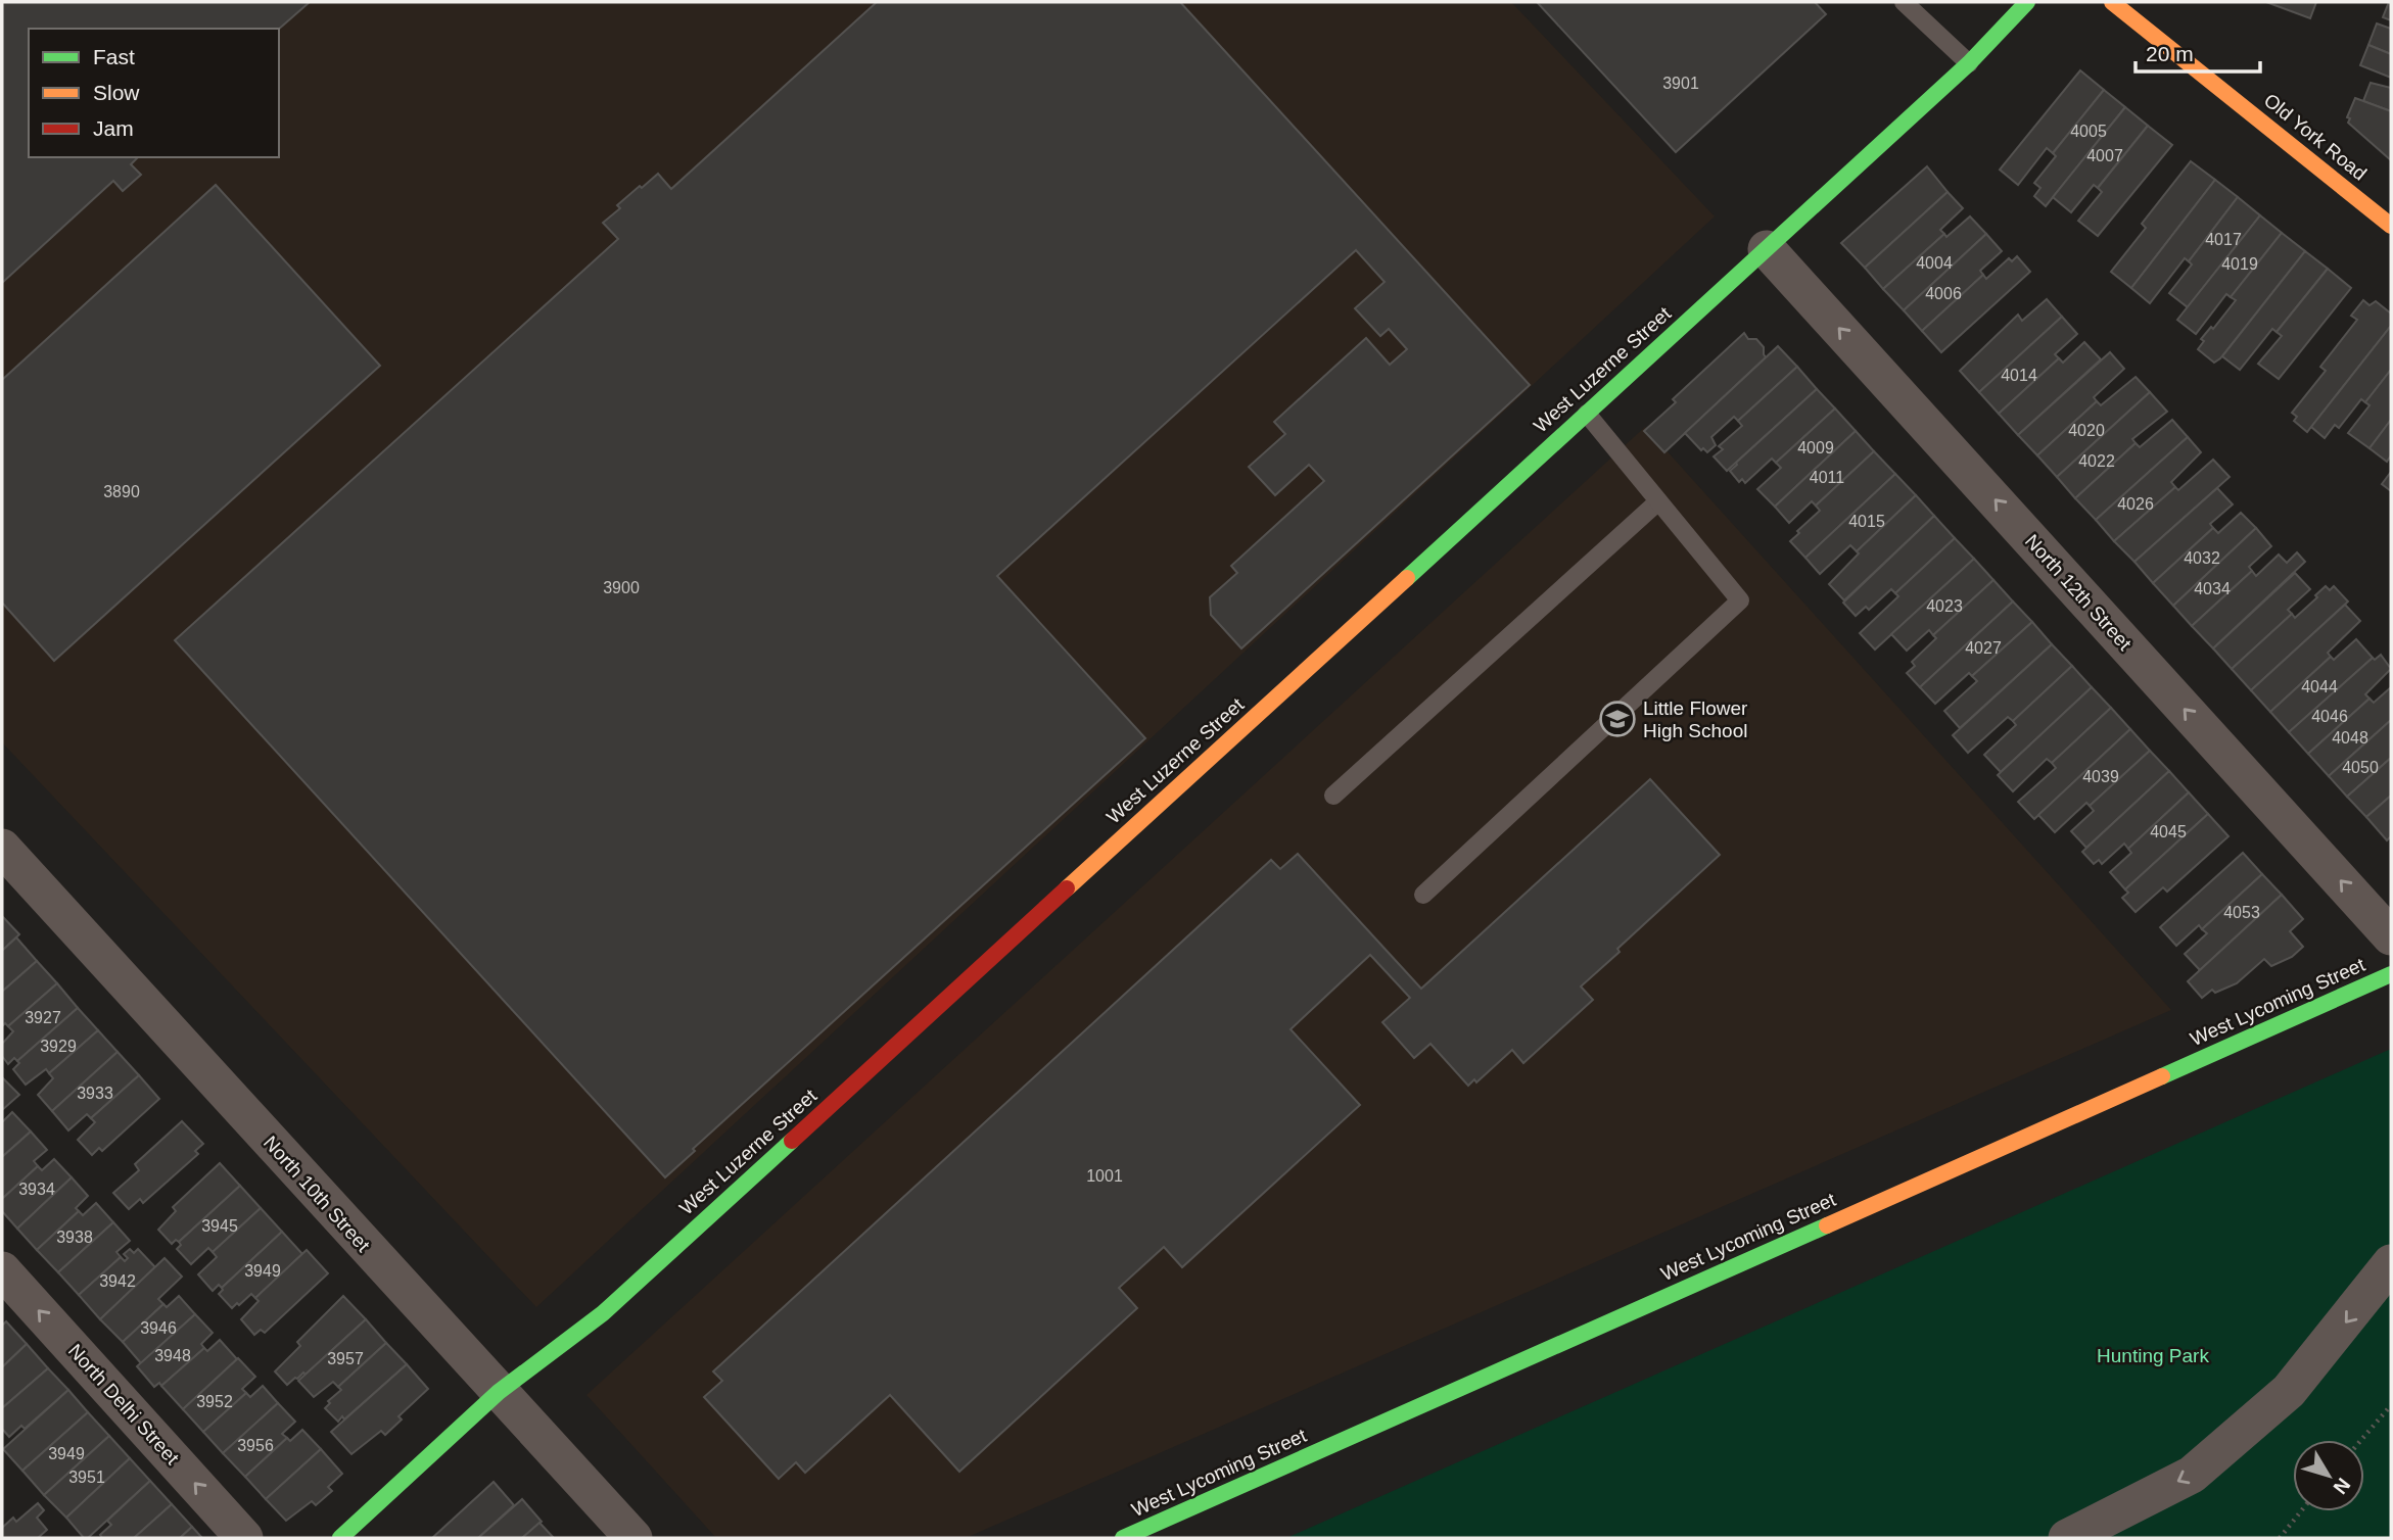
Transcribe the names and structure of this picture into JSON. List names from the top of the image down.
{
  "streets": {
    "street": [
      "Old York Road",
      "West Luzerne Street",
      "North 12th Street",
      "West Lycoming Street",
      "North 10th Street",
      "North Delhi Street"
    ]
  },
  "crossings": [
    ["West Luzerne Street", "North 12th Street"],
    ["West Luzerne Street", "North 10th Street"]
  ],
  "one_way": ["North 12th Street", "North Delhi Street"],
  "parks": ["Hunting Park"],
  "places": {
    "school or university": ["Little Flower High School"]
  },
  "house_numbers": [
    "3901",
    "4005",
    "4007",
    "4017",
    "4004",
    "4019",
    "4006",
    "4014",
    "4020",
    "4009",
    "4022",
    "4011",
    "3890",
    "4026",
    "4015",
    "4032",
    "3900",
    "4034",
    "4023",
    "4027",
    "4044",
    "4046",
    "4048",
    "4050",
    "4039",
    "4045",
    "4053",
    "3927",
    "3929",
    "3933",
    "1001",
    "3934",
    "3945",
    "3938",
    "3949",
    "3942",
    "3946",
    "3948",
    "3957",
    "3952",
    "3956",
    "3949",
    "3951"
  ],
  "legend": ["Fast", "Slow", "Jam"],
  "scale_bar": "20 m",
  "north": "bottom right"
}
